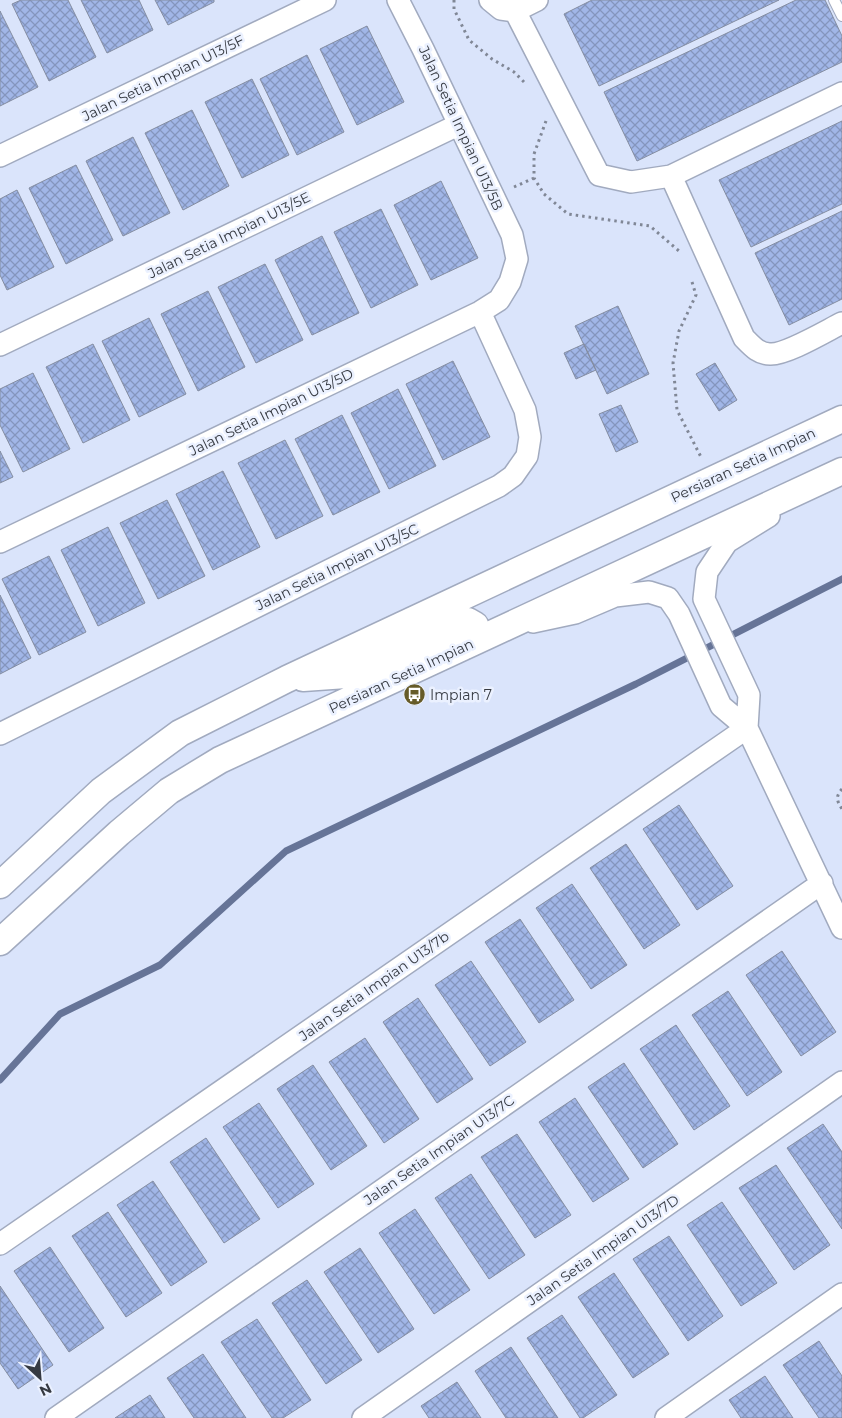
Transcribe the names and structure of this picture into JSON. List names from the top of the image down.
{
  "streets": {
    "street": [
      "Jalan Setia Impian U13/5F",
      "Jalan Setia Impian U13/5B",
      "Jalan Setia Impian U13/5E",
      "Jalan Setia Impian U13/5D",
      "Persiaran Setia Impian",
      "Jalan Setia Impian U13/5C",
      "Jalan Setia Impian U13/7b",
      "Jalan Setia Impian U13/7C",
      "Jalan Setia Impian U13/7D"
    ]
  },
  "crossings": [
    ["Jalan Setia Impian U13/5B", "Jalan Setia Impian U13/5E"],
    ["Jalan Setia Impian U13/5B", "Jalan Setia Impian U13/5D"],
    ["Jalan Setia Impian U13/5D", "Jalan Setia Impian U13/5C"]
  ],
  "places": {
    "bus stop": ["Impian 7"]
  },
  "north": "bottom right"
}
